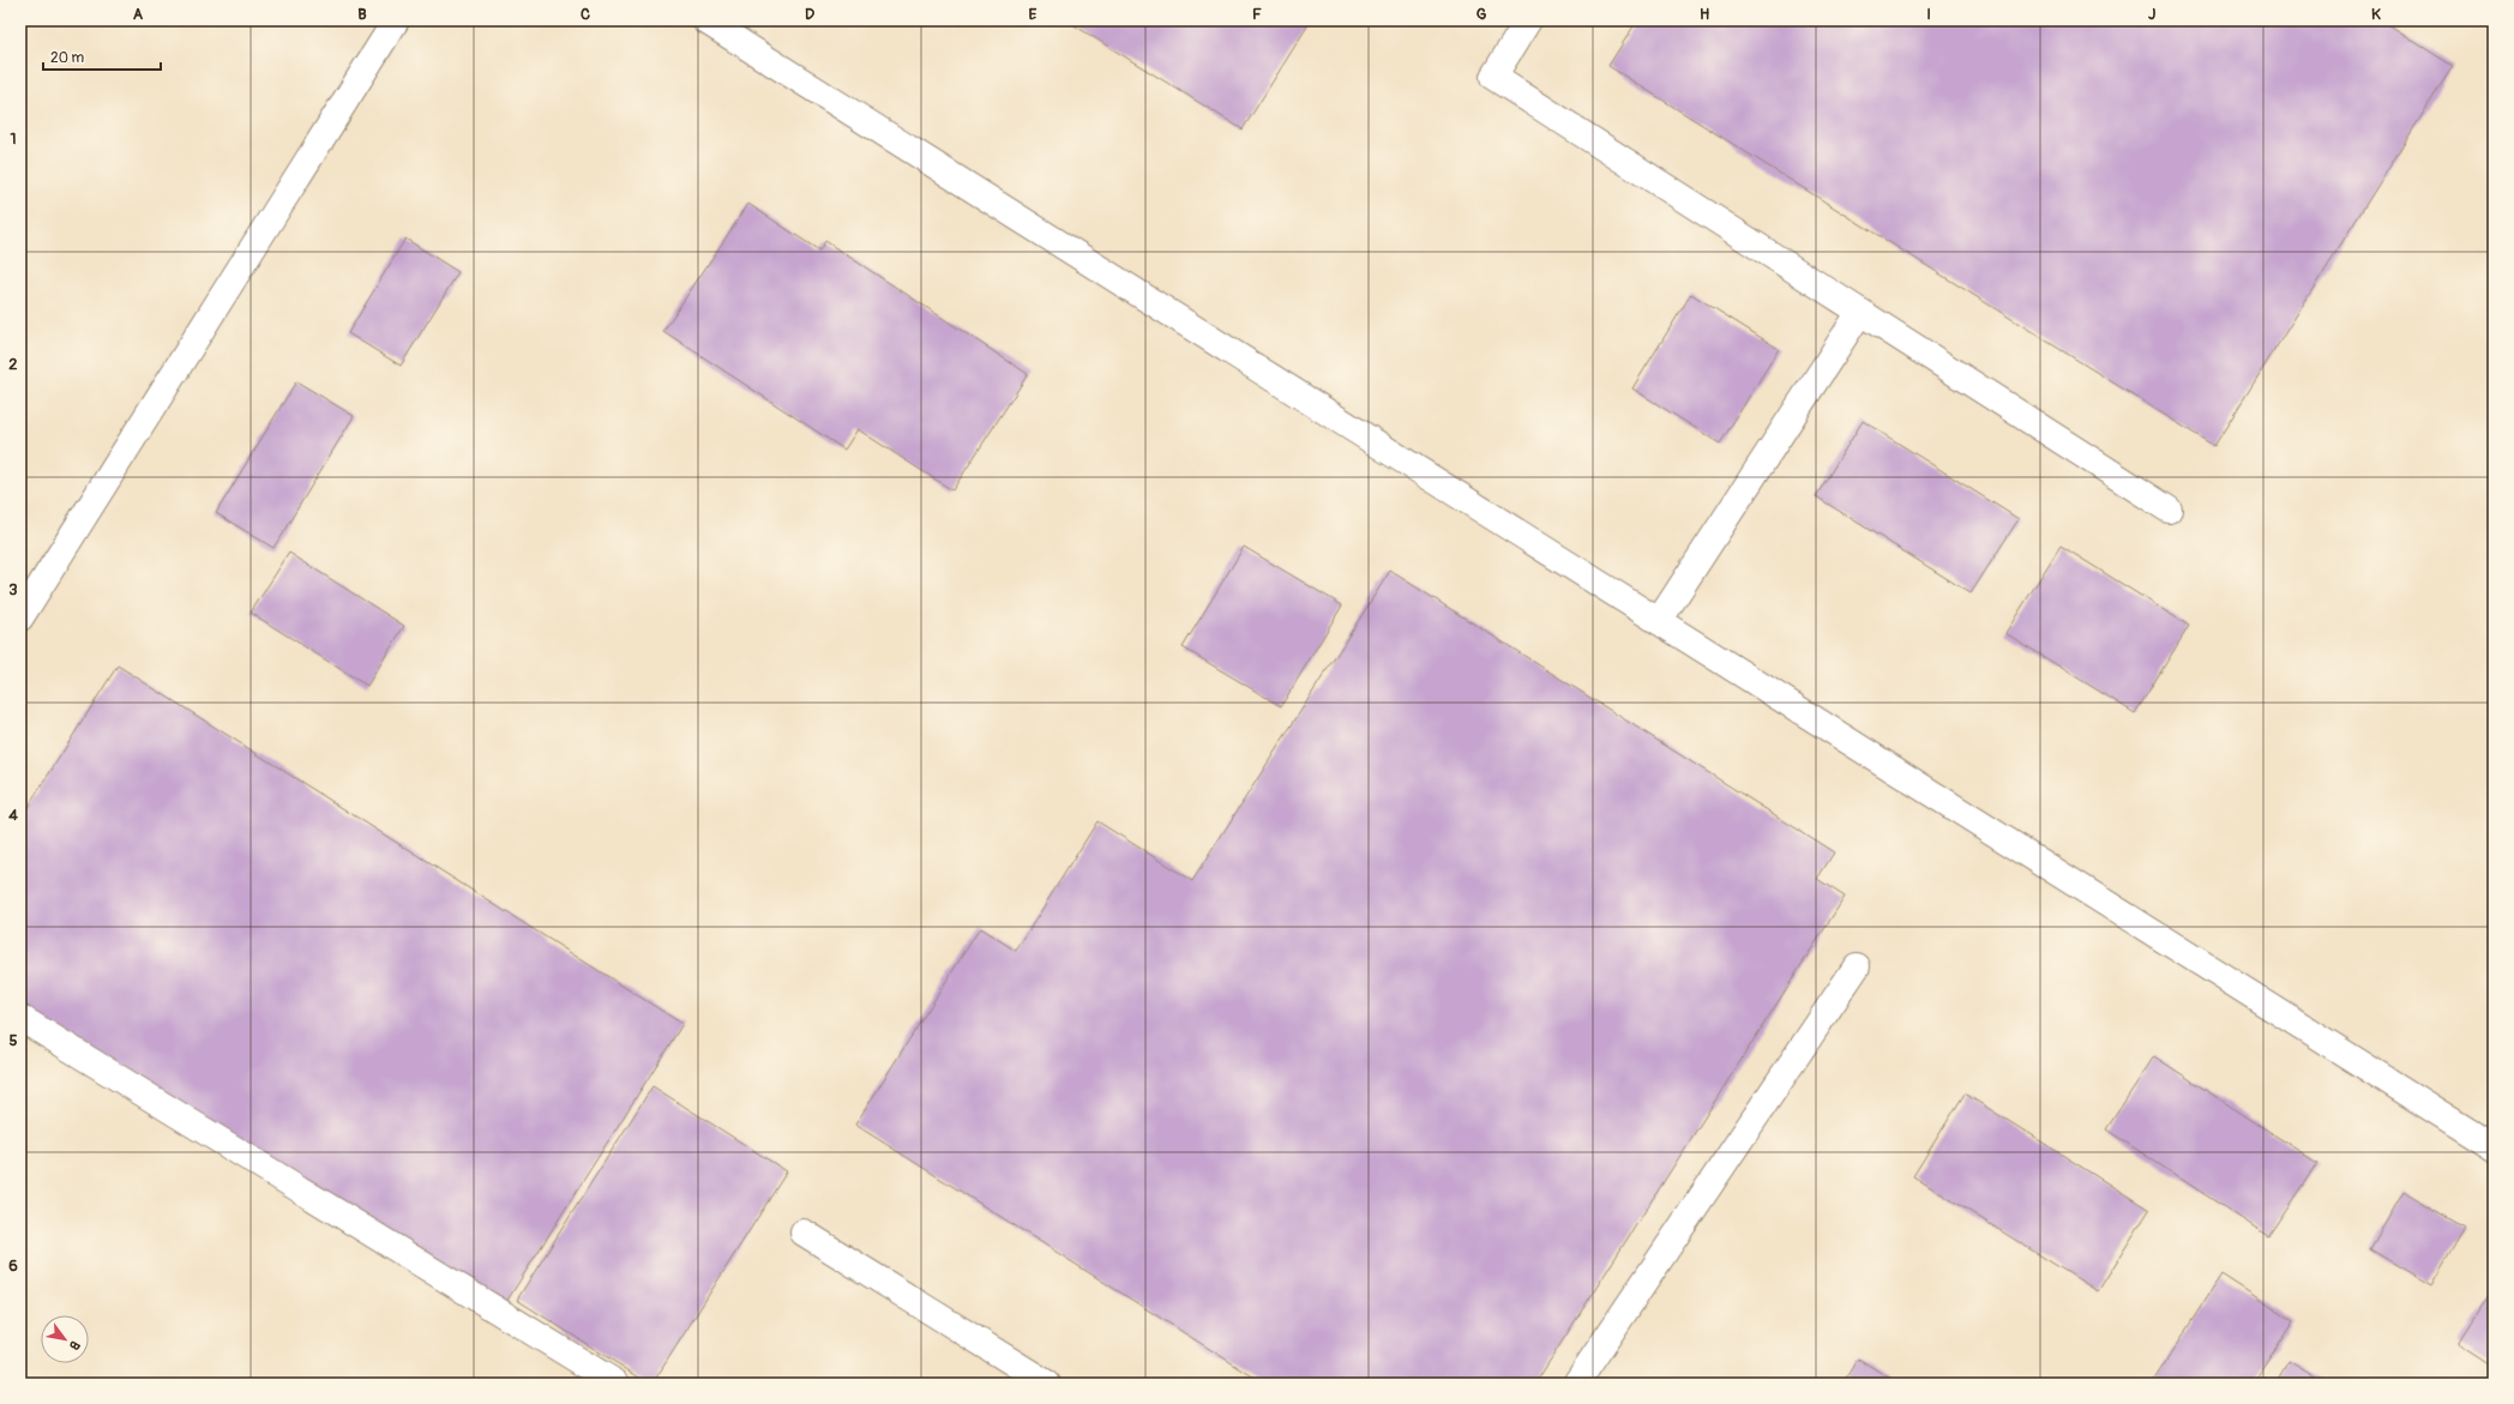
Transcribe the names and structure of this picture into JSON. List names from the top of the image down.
{
  "scale_bar": "20 m",
  "north": "bottom right",
  "grid": {
    "columns": [
      "A",
      "B",
      "C",
      "D",
      "E",
      "F",
      "G",
      "H",
      "I",
      "J",
      "K"
    ],
    "rows": [
      "1",
      "2",
      "3",
      "4",
      "5",
      "6"
    ]
  }
}
